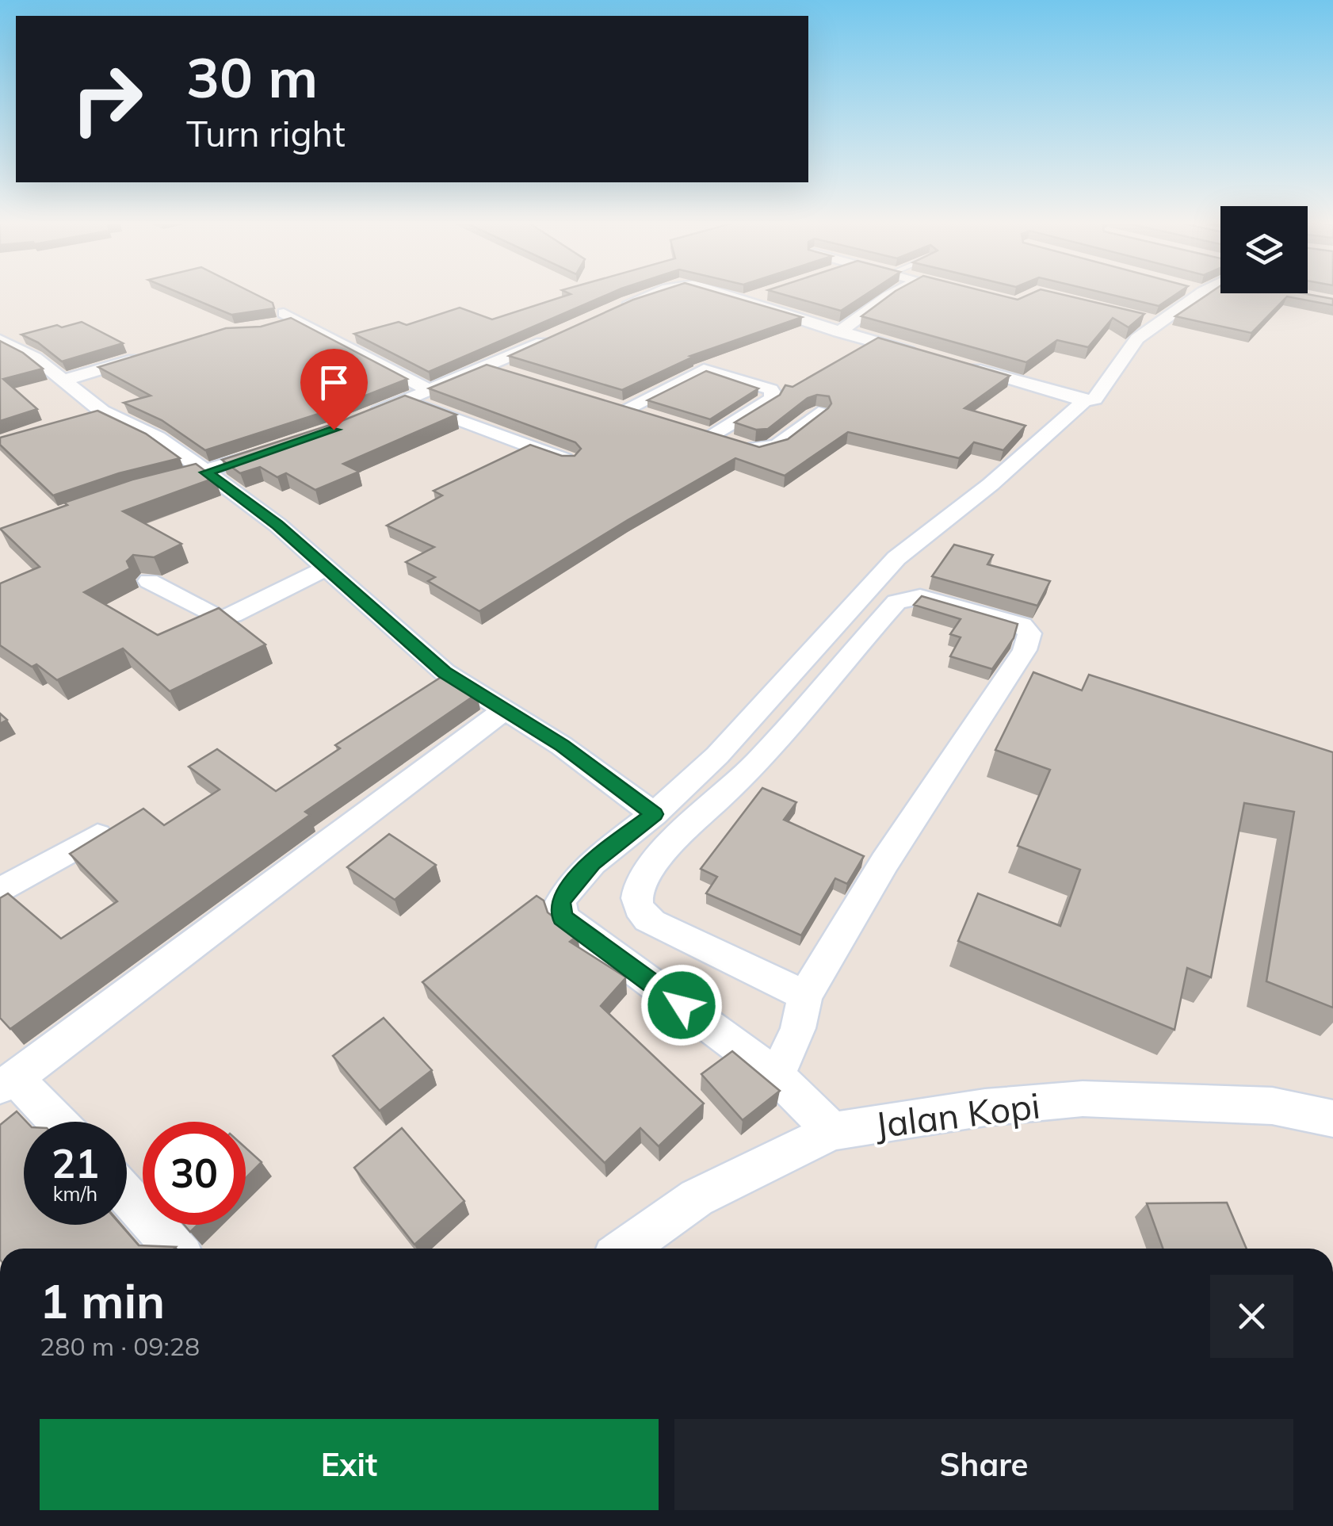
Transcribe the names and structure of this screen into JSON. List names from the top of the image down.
{
  "streets": {
    "street": ["Jalan Kopi"]
  },
  "page": {
    "turn": ["30 m", "Turn right"],
    "speed": "21 km/h",
    "limit": "30",
    "heading": ["1 min", "280 m · 09:28"],
    "buttons": ["Exit", "Share"]
  }
}
